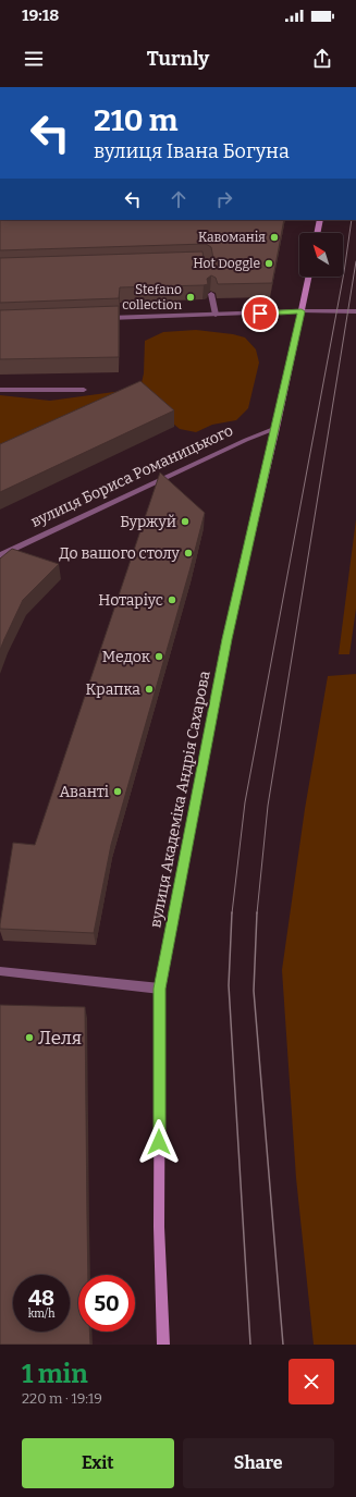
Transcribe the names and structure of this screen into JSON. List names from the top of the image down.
{
  "streets": {
    "main road": ["вулиця Академіка Андрія Сахарова"],
    "street": ["вулиця Бориса Романицького"]
  },
  "crossings": [
    ["вулиця Бориса Романицького", "вулиця Академіка Андрія Сахарова"]
  ],
  "places": [
    "Кавоманія",
    "Hot Doggle",
    "Stefano collection",
    "Буржуй",
    "До вашого столу",
    "Нотаріус",
    "Медок",
    "Крапка",
    "Аванті",
    "Леля"
  ],
  "north": "top left",
  "page": {
    "status": "19:18",
    "header": "Turnly",
    "turn": ["210 m", "вулиця Івана Богуна"],
    "speed": "48 km/h",
    "limit": "50",
    "heading": ["1 min", "220 m · 19:19"],
    "buttons": ["Exit", "Share"]
  }
}
